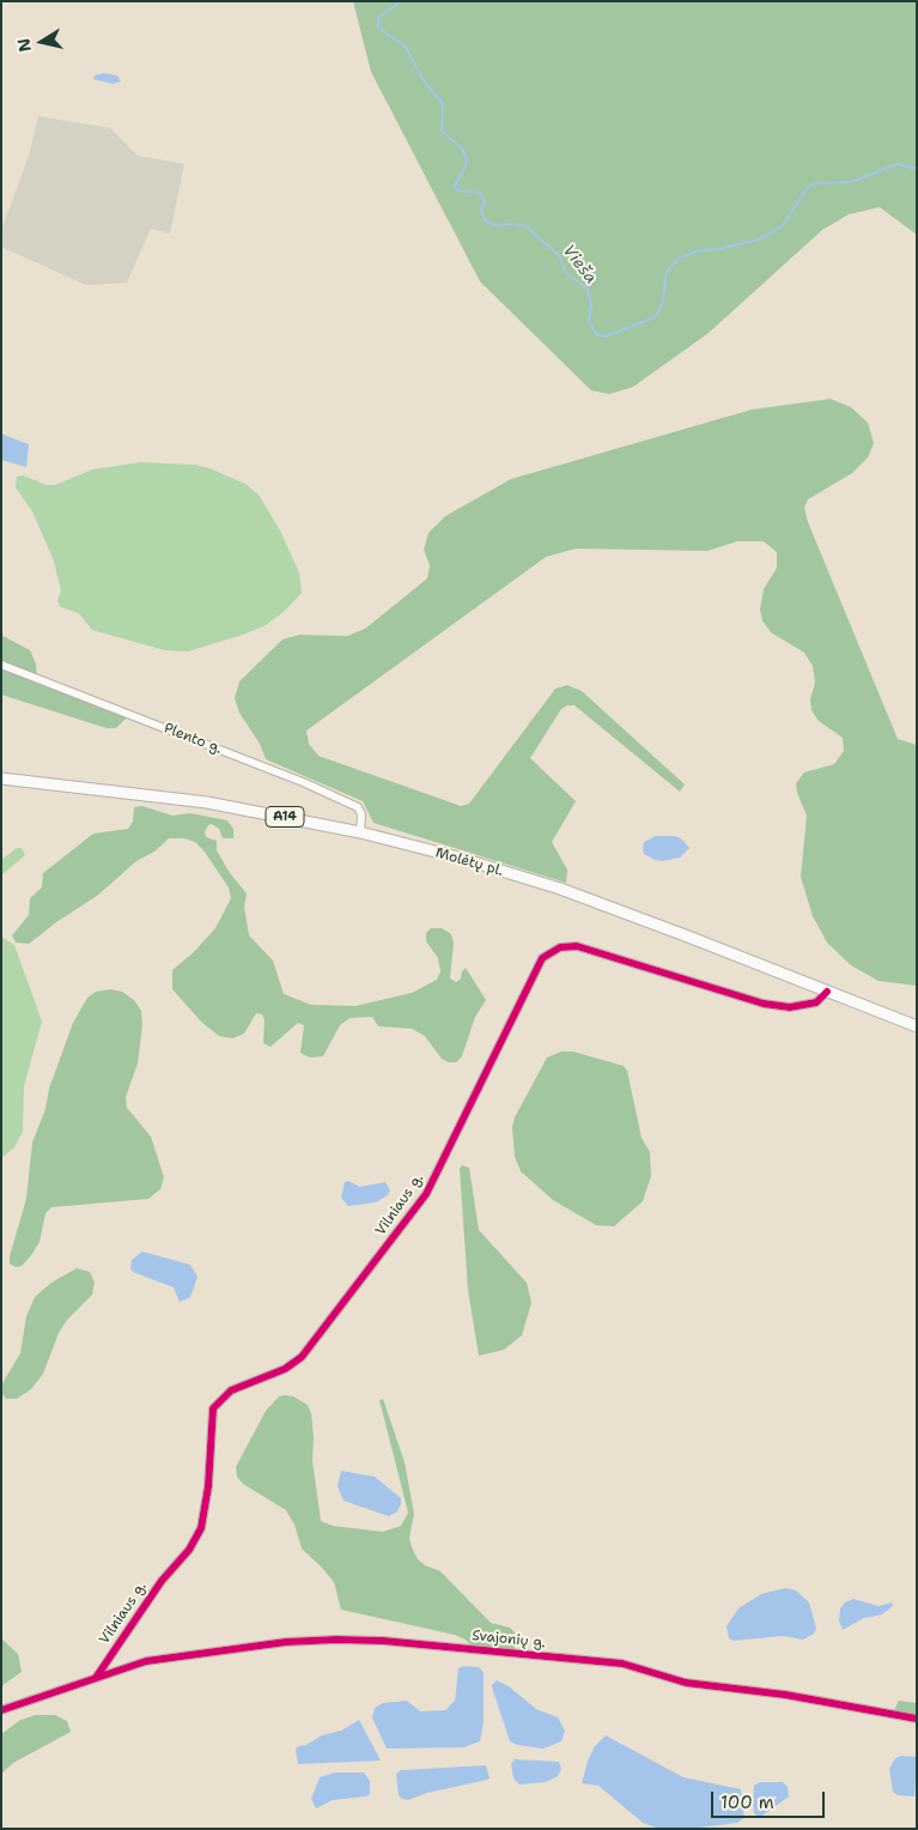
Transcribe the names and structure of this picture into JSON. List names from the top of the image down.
{
  "streets": {
    "highway": ["A14", "Molėtų pl."],
    "street": ["Plento g.", "Vilniaus g.", "Svajonių g."]
  },
  "crossings": [
    ["Plento g.", "Molėtų pl."],
    ["Molėtų pl.", "Vilniaus g."],
    ["Vilniaus g.", "Svajonių g."]
  ],
  "water": ["Vieša"],
  "scale_bar": "100 m",
  "north": "left"
}
